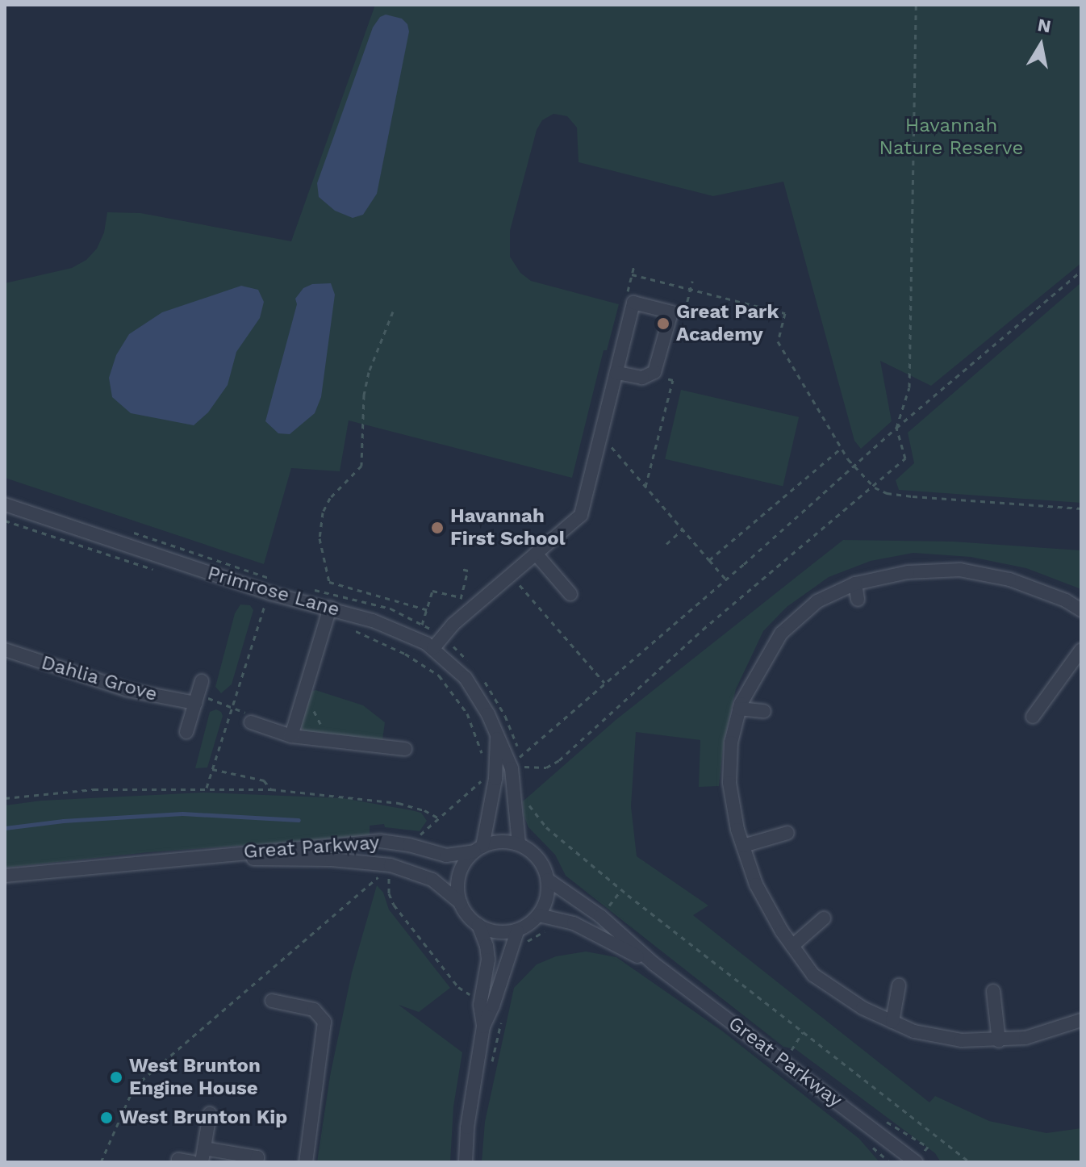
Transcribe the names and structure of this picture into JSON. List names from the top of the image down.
{
  "streets": {
    "street": ["Primrose Lane", "Dahlia Grove", "Great Parkway"]
  },
  "crossings": [
    ["Primrose Lane", "Great Parkway"]
  ],
  "parks": ["Havannah Nature Reserve"],
  "places": [
    "Great Park Academy",
    "Havannah First School",
    "West Brunton Engine House",
    "West Brunton Kip"
  ],
  "north": "top"
}
